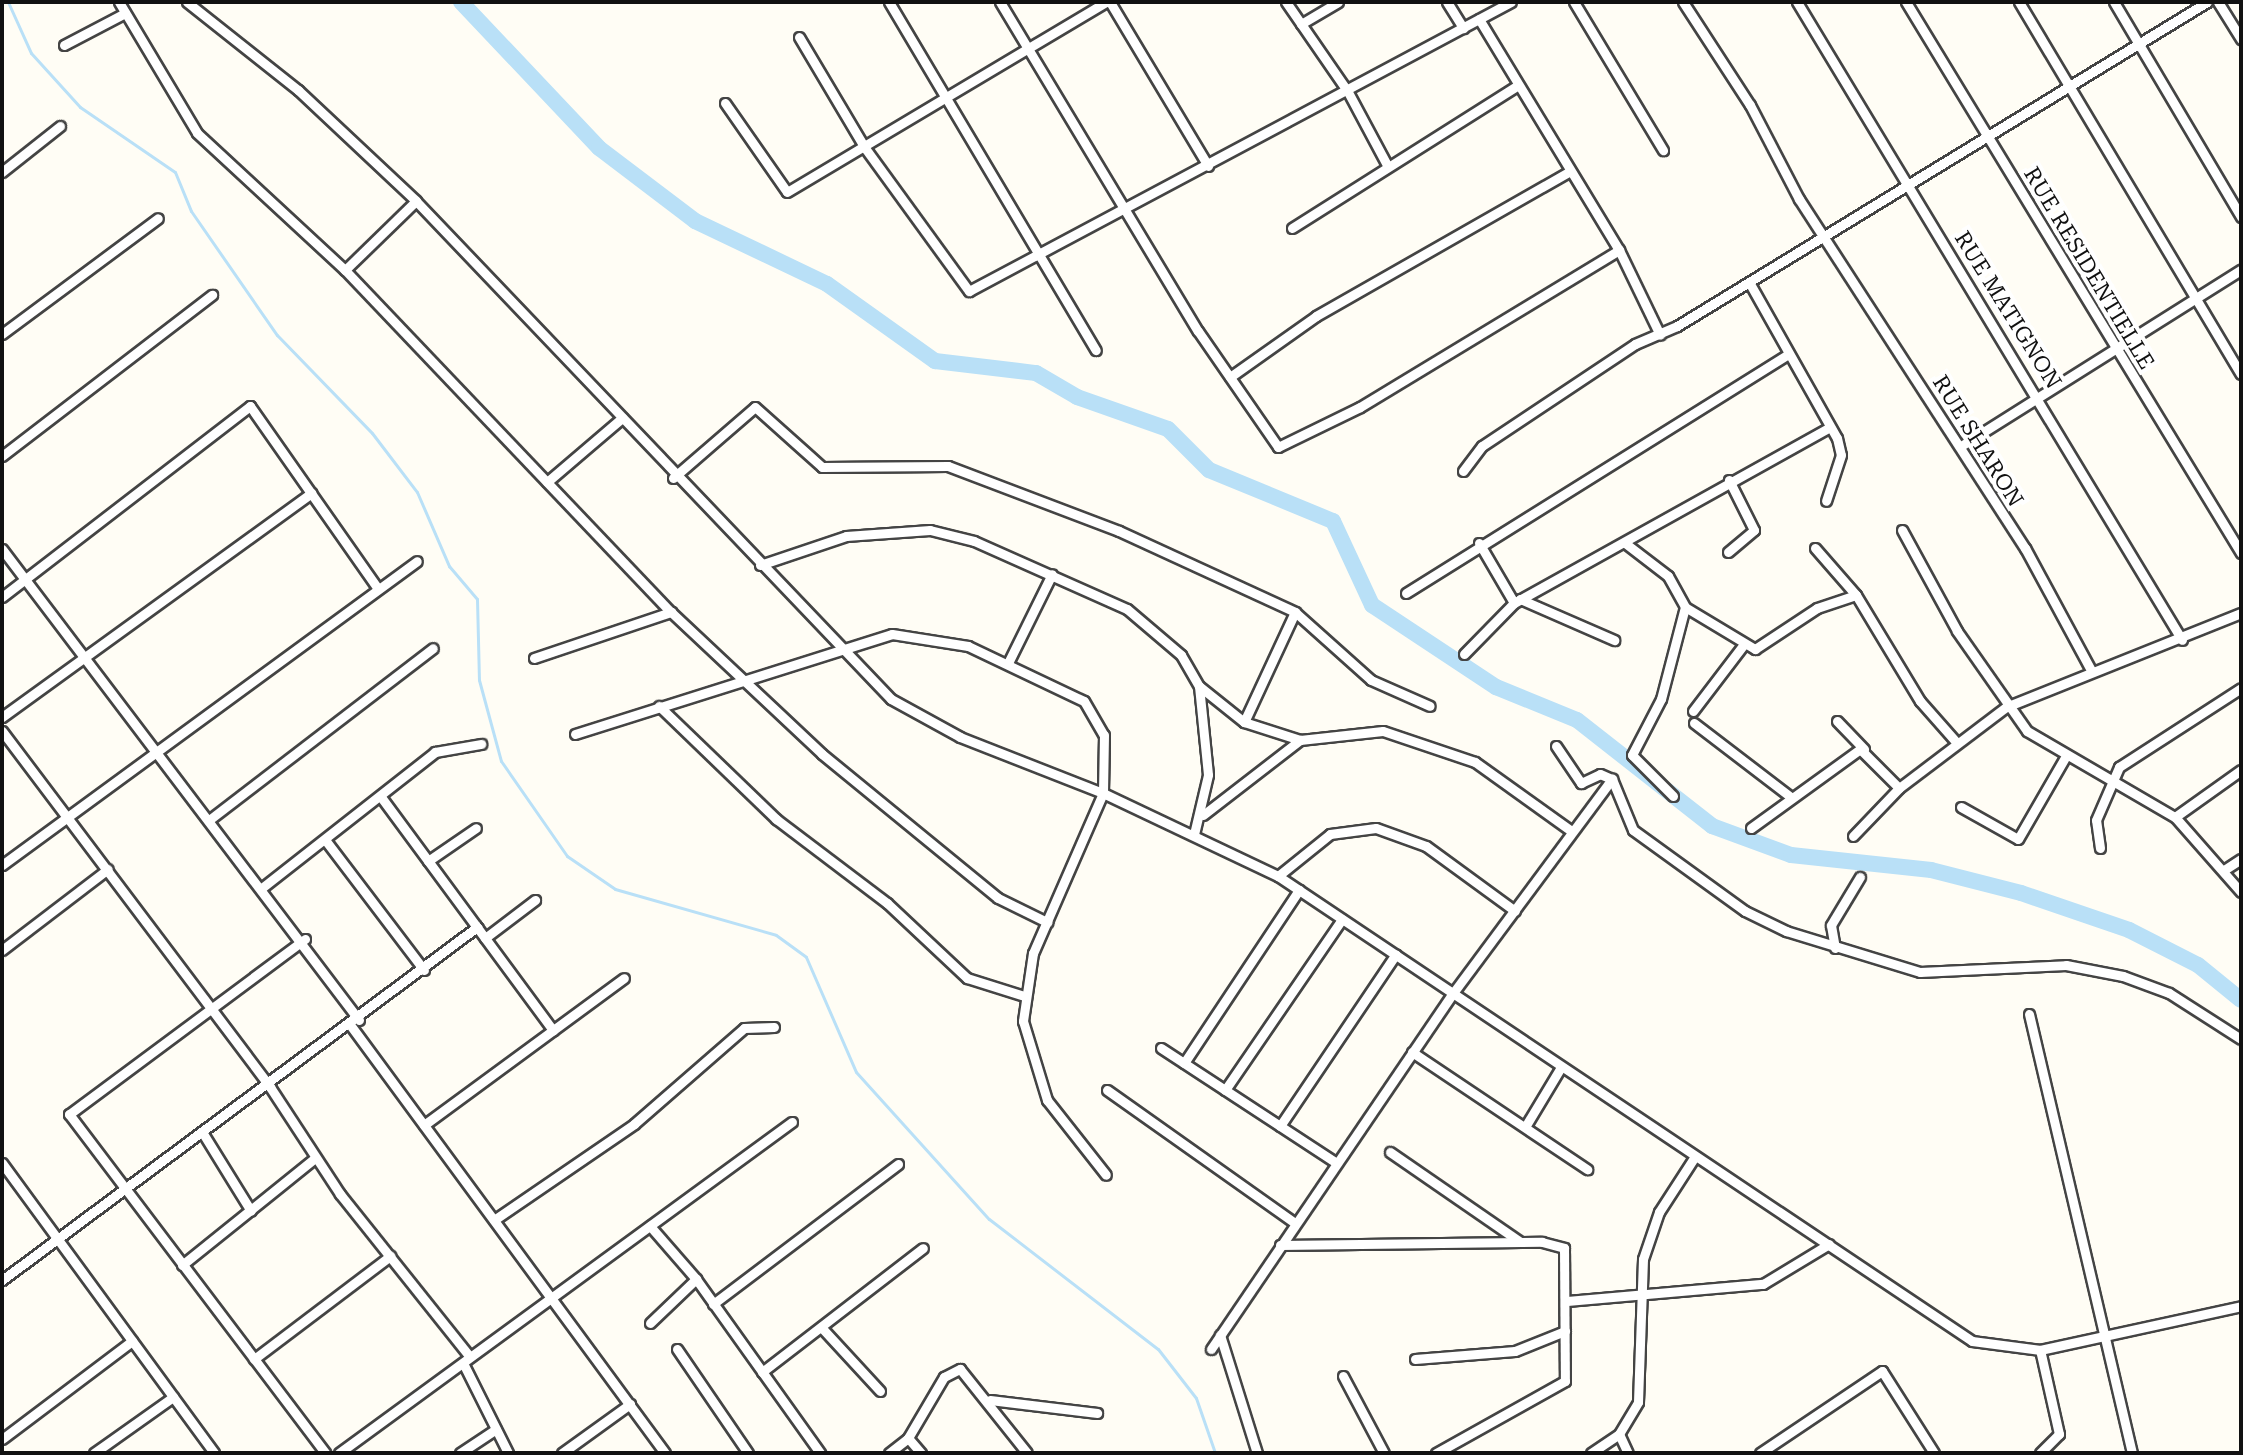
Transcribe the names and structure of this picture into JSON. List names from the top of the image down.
{
  "streets": {
    "street": ["RUE RESIDENTIELLE", "RUE MATIGNON", "RUE SHARON"]
  }
}
